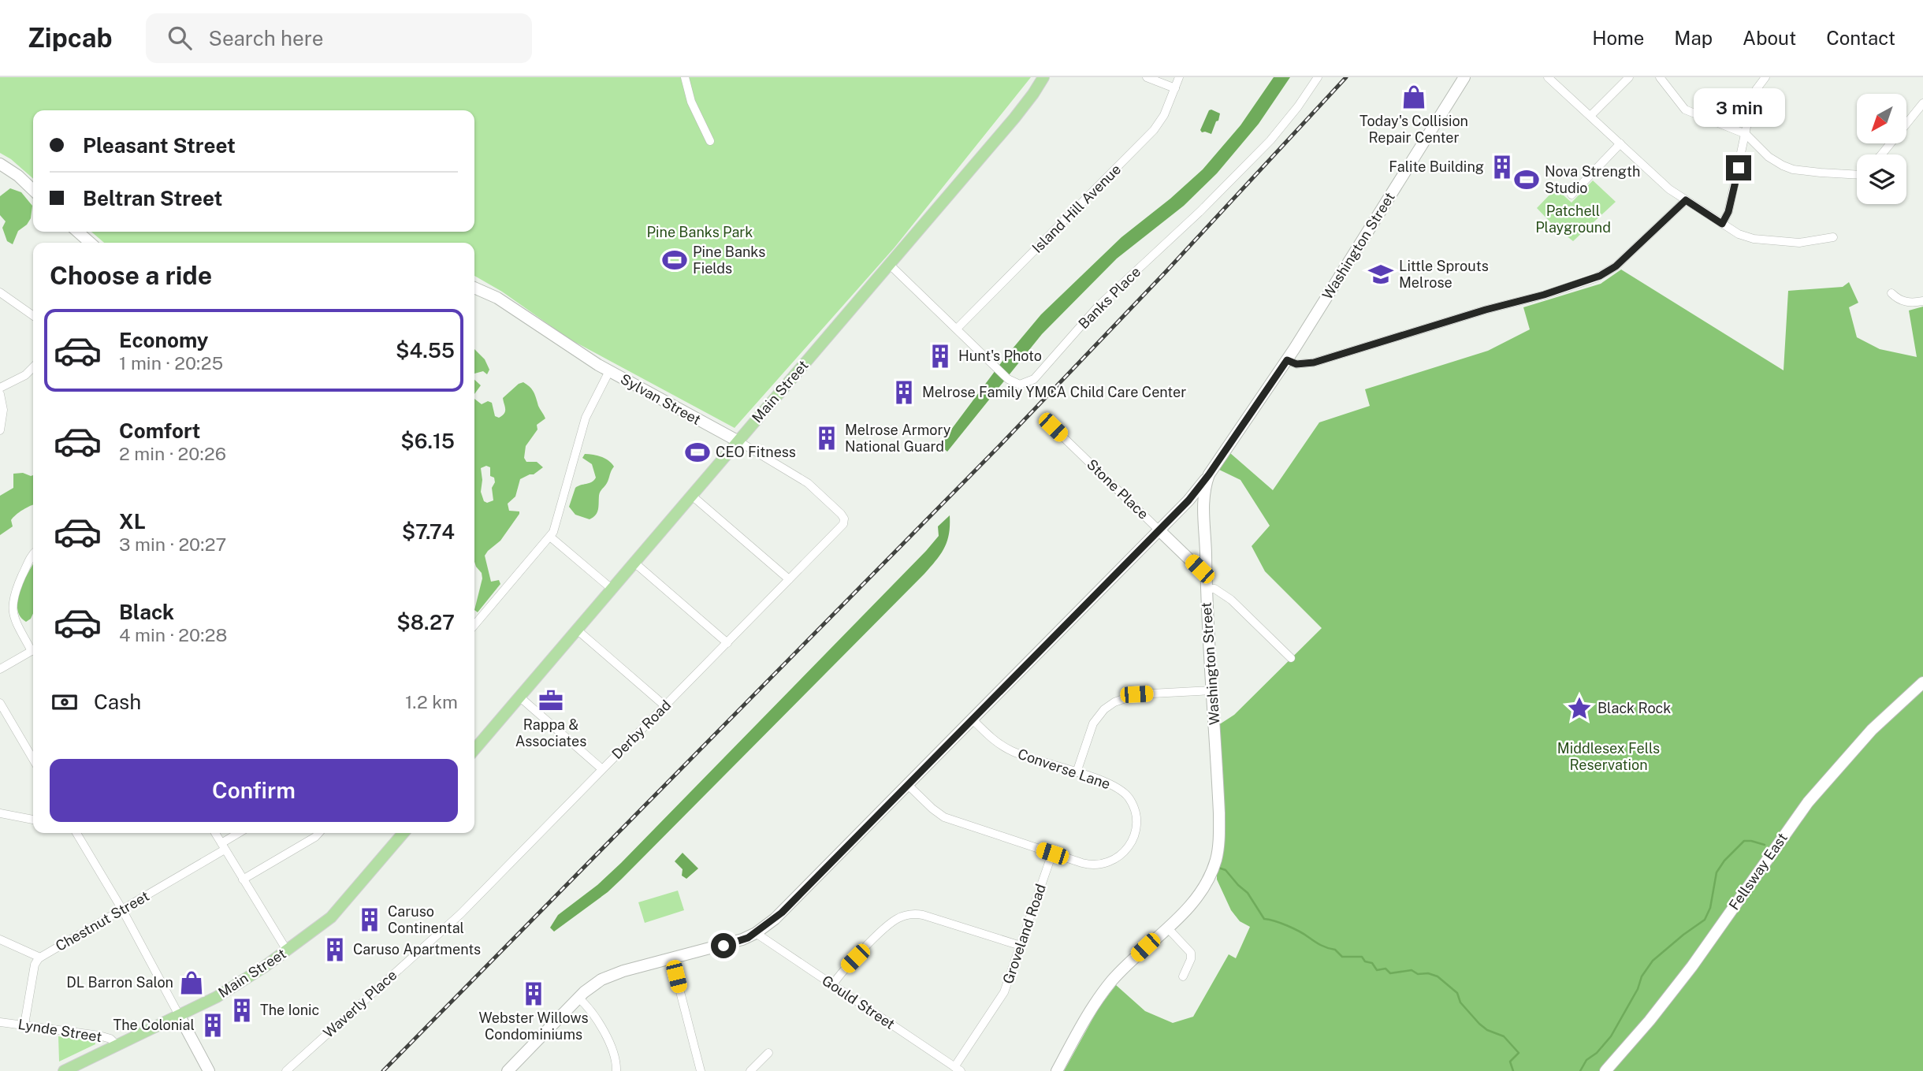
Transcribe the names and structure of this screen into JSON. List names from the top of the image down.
{
  "streets": {
    "main road": [
      "Washington Street",
      "Main Street",
      "Sylvan Street",
      "Stone Place",
      "Fellsway East"
    ],
    "street": [
      "Island Hill Avenue",
      "Banks Place",
      "Derby Road",
      "Converse Lane",
      "Chestnut Street",
      "Groveland Road",
      "Gould Street",
      "Waverly Place",
      "Lynde Street"
    ]
  },
  "crossings": [
    ["Island Hill Avenue", "Banks Place"],
    ["Washington Street", "Stone Place"],
    ["Banks Place", "Main Street"],
    ["Main Street", "Sylvan Street"],
    ["Main Street", "Lynde Street"],
    ["Sylvan Street", "Derby Road"],
    ["Derby Road", "Waverly Place"],
    ["Converse Lane", "Groveland Road"],
    ["Chestnut Street", "Lynde Street"],
    ["Groveland Road", "Gould Street"]
  ],
  "parks": ["Patchell Playground", "Pine Banks Park", "Middlesex Fells Reservation"],
  "places": {
    "shop": ["Today's Collision Repair Center", "DL Barron Salon"],
    "building": [
      "Falite Building",
      "Hunt's Photo",
      "Melrose Family YMCA Child Care Center",
      "Melrose Armory National Guard",
      "Caruso Continental",
      "Caruso Apartments",
      "Webster Willows Condominiums",
      "The Ionic",
      "The Colonial"
    ],
    "sports": ["Nova Strength Studio", "Pine Banks Fields", "CEO Fitness"],
    "school or university": ["Little Sprouts Melrose"],
    "office": ["Rappa & Associates"],
    "place": ["Black Rock"]
  },
  "north": "bottom left",
  "page": {
    "header": "Zipcab",
    "search": "Search here",
    "nav": [
      "Home",
      "Map",
      "About",
      "Contact"
    ],
    "bubble": "3 min",
    "banner": ["Pleasant Street", "Beltran Street"],
    "heading": "Choose a ride",
    "list": [
      {
        "name": "Economy",
        "note": "1 min · 20:25",
        "value": "$4.55"
      },
      {
        "name": "Comfort",
        "note": "2 min · 20:26",
        "value": "$6.15"
      },
      {
        "name": "XL",
        "note": "3 min · 20:27",
        "value": "$7.74"
      },
      {
        "name": "Black",
        "note": "4 min · 20:28",
        "value": "$8.27"
      }
    ],
    "pay": ["Cash", "1.2 km"],
    "buttons": "Confirm"
  }
}
